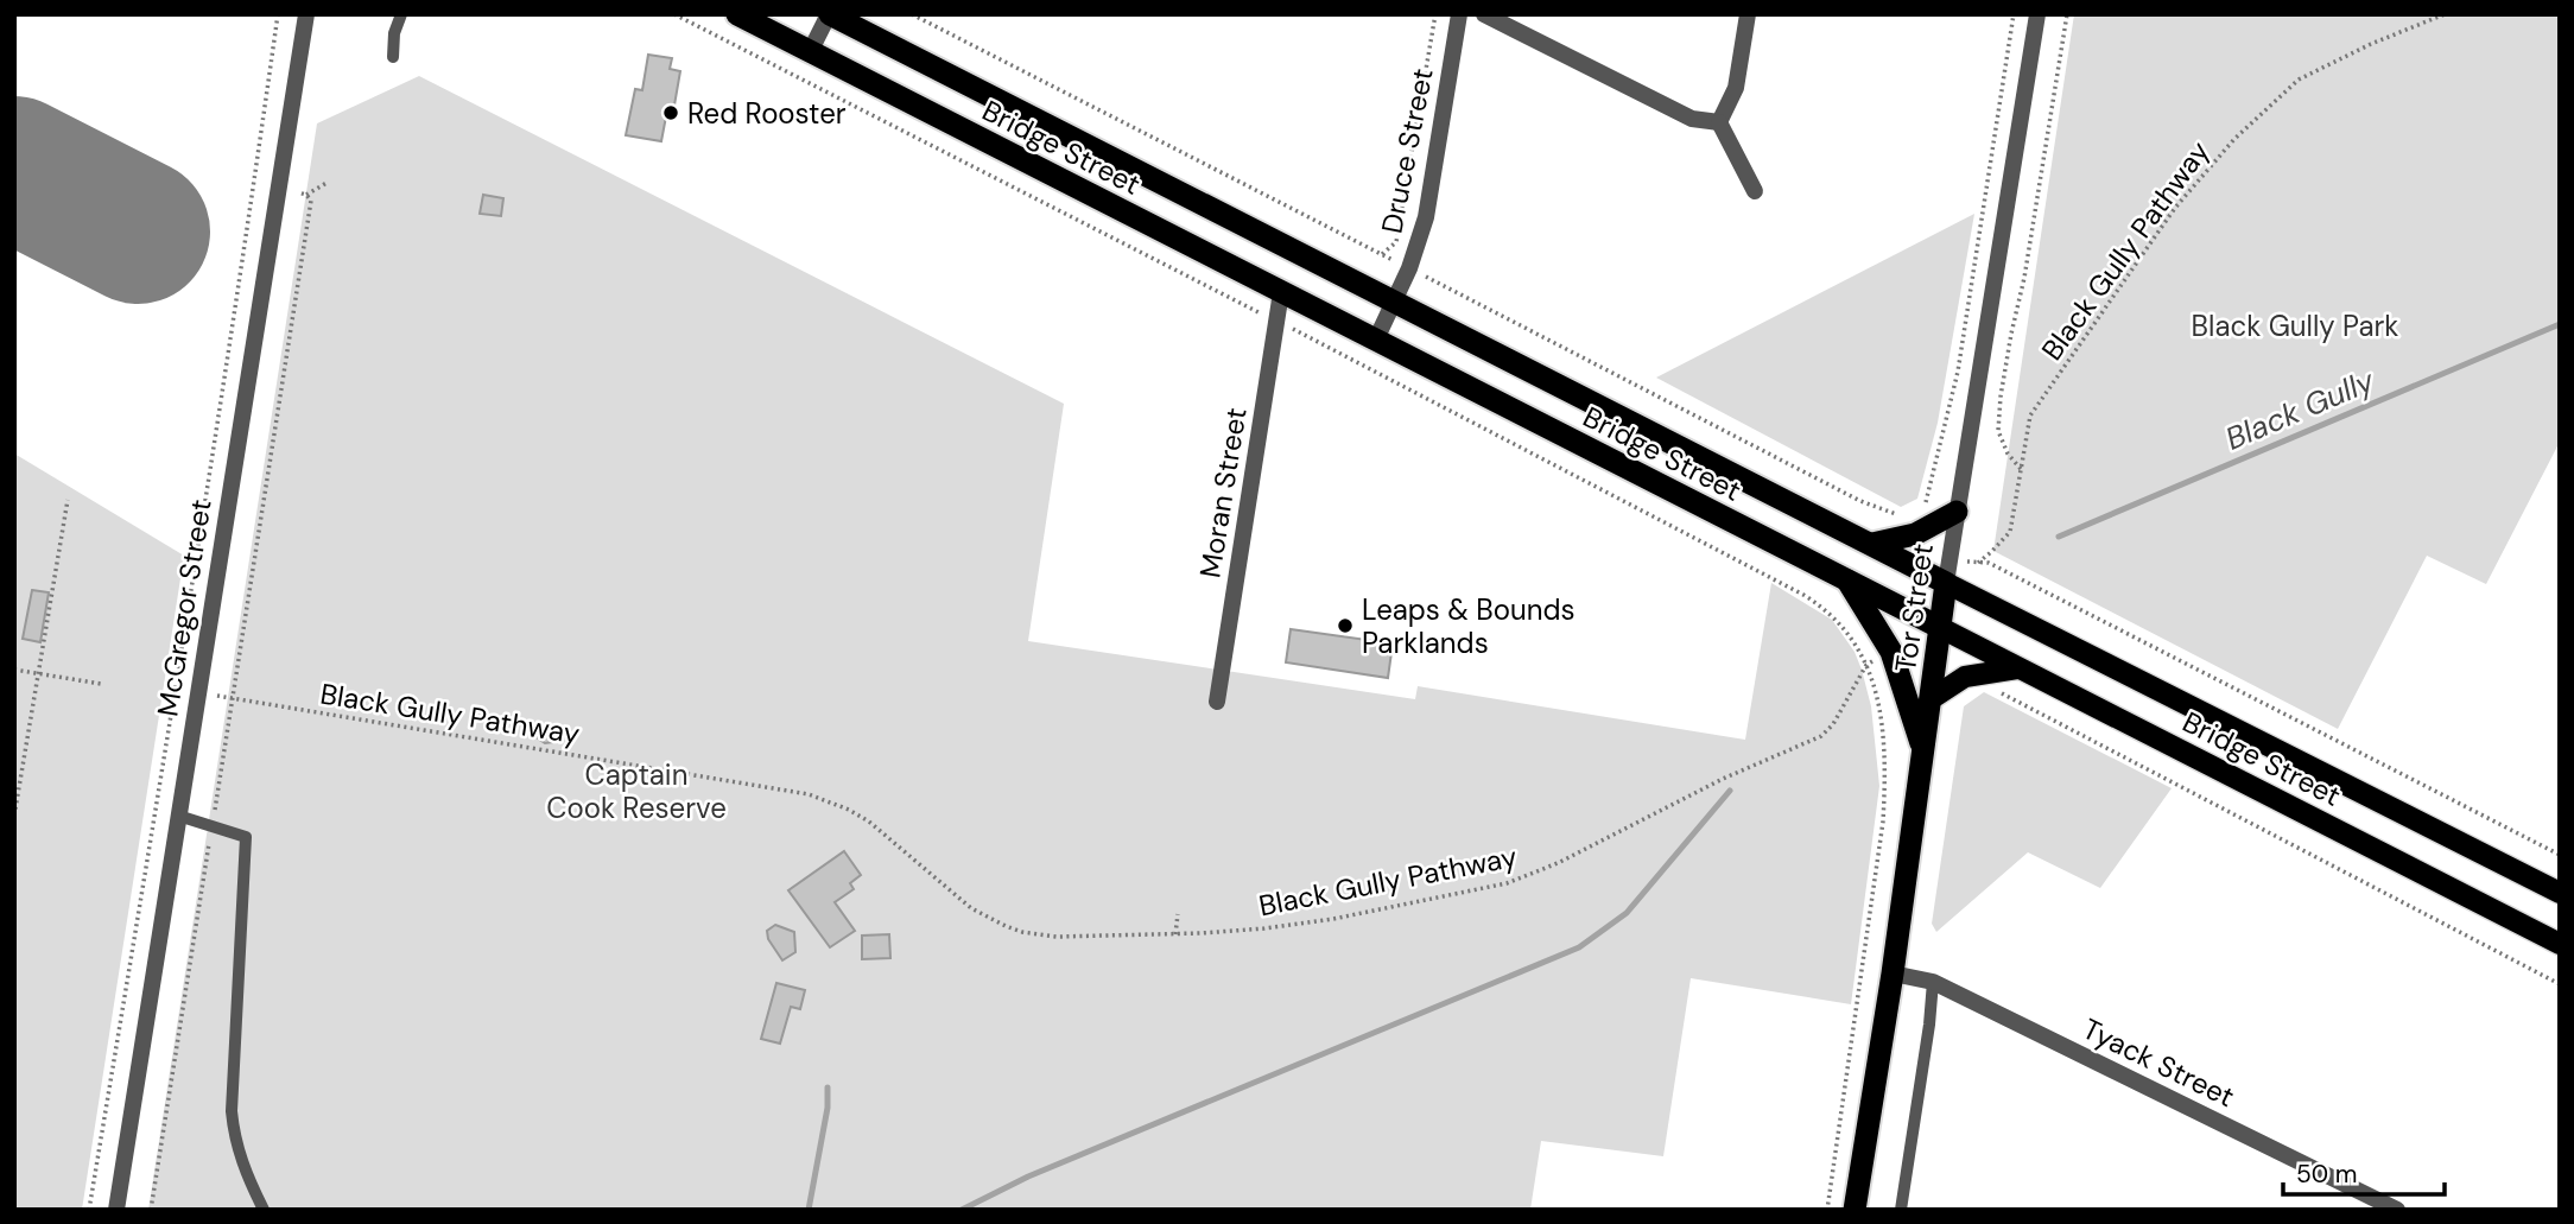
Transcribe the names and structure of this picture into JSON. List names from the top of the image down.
{
  "streets": {
    "highway": ["Bridge Street", "Tor Street"],
    "street": [
      "Druce Street",
      "Moran Street",
      "McGregor Street",
      "Tyack Street"
    ],
    "path": ["Black Gully Pathway"]
  },
  "crossings": [
    ["Bridge Street", "Druce Street"],
    ["Bridge Street", "Moran Street"],
    ["Bridge Street", "Tor Street"],
    ["Tor Street", "Tyack Street"]
  ],
  "water": ["Black Gully"],
  "parks": ["Black Gully Park", "Captain Cook Reserve"],
  "places": ["Red Rooster", "Leaps & Bounds Parklands"],
  "scale_bar": "50 m"
}
